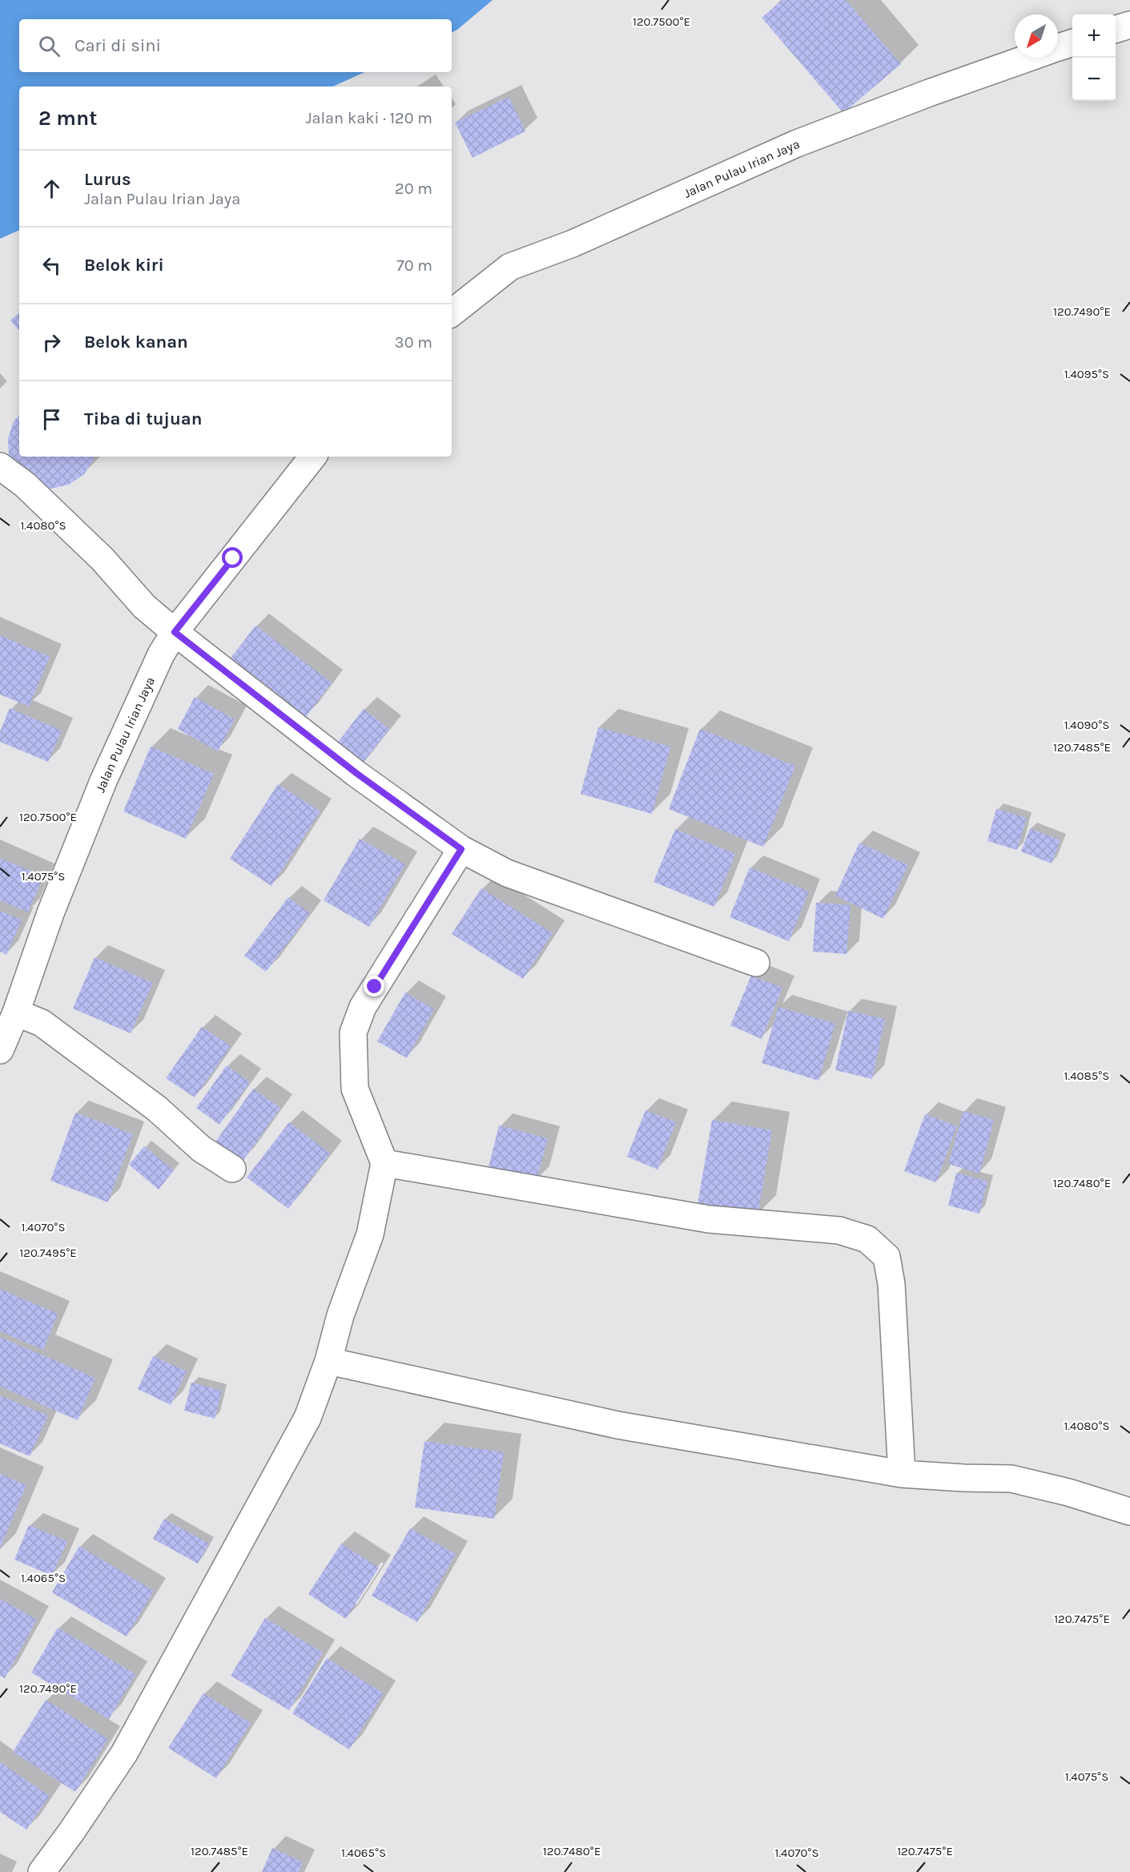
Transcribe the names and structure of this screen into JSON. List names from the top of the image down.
{
  "streets": {
    "street": ["Jalan Pulau Irian Jaya"]
  },
  "north": "bottom left",
  "page": {
    "map_buttons": ["+", "−"],
    "search": "Cari di sini",
    "heading": ["2 mnt", "Jalan kaki · 120 m"],
    "list": [
      ["Lurus", "Jalan Pulau Irian Jaya", "20 m"],
      ["Belok kiri", "70 m"],
      ["Belok kanan", "30 m"],
      "Tiba di tujuan"
    ]
  },
  "coordinates": [
    "120.7500°E",
    "120.7490°E",
    "1.4095°S",
    "1.4080°S",
    "1.4090°S",
    "120.7485°E",
    "1.4075°S",
    "1.4085°S",
    "120.7480°E",
    "1.4070°S",
    "120.7495°E",
    "1.4065°S",
    "120.7475°E"
  ]
}
